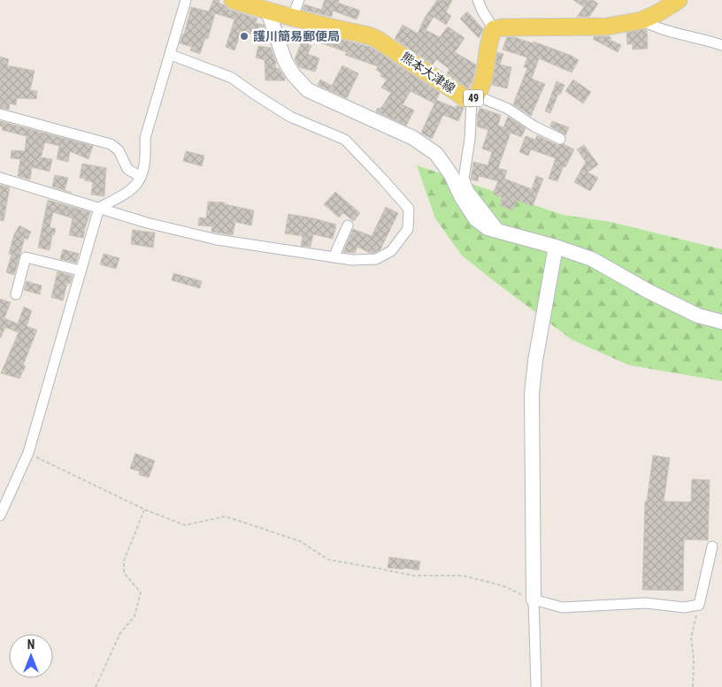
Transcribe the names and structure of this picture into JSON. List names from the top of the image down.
{
  "streets": {
    "main road": ["熊本大津線", "49"]
  },
  "crossings": [
    ["熊本大津線", "49"]
  ],
  "places": ["護川簡易郵便局"],
  "north": "top"
}
